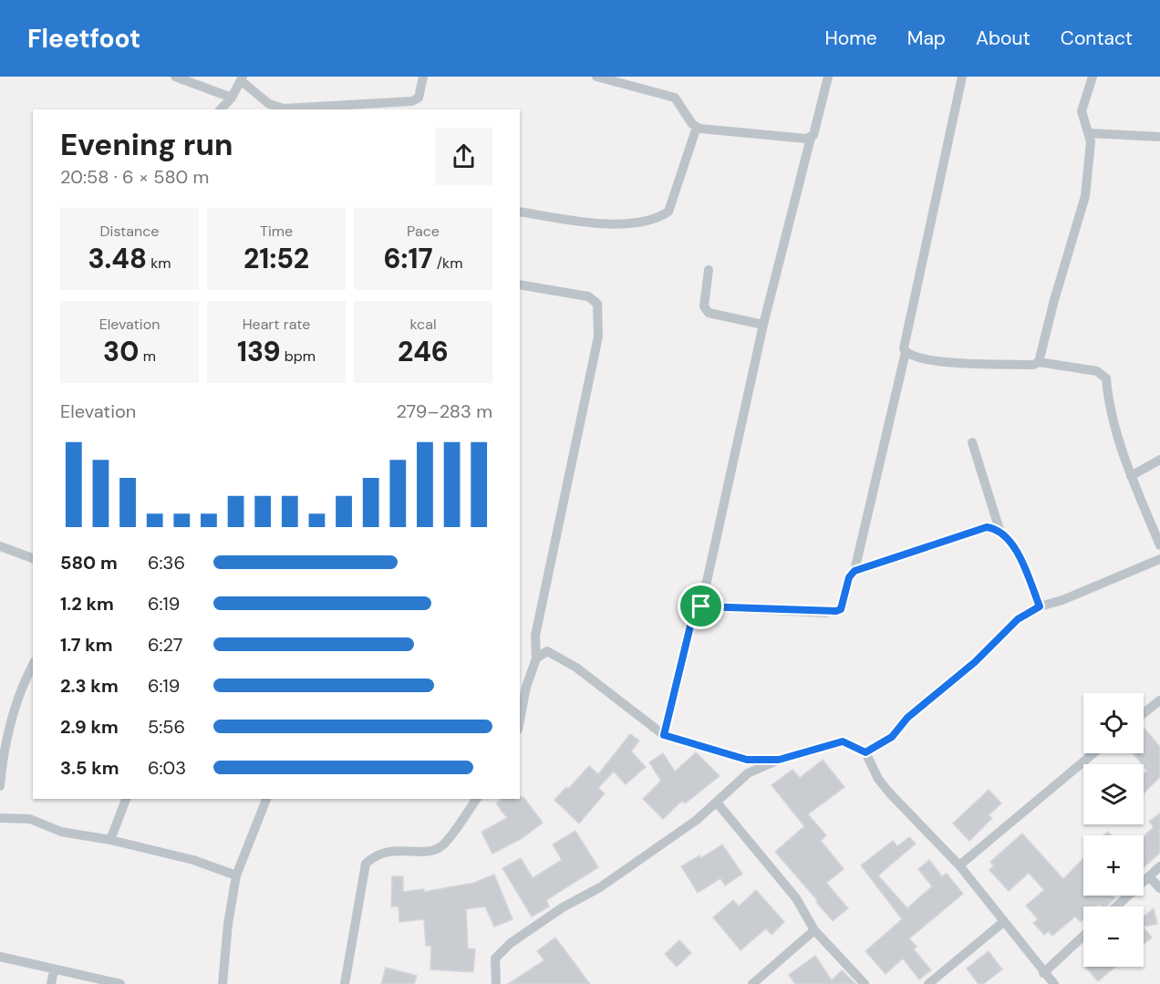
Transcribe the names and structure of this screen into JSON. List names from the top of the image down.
{
  "page": {
    "header": "Fleetfoot",
    "nav": [
      "Home",
      "Map",
      "About",
      "Contact"
    ],
    "heading": ["Evening run", "20:58 · 6 × 580 m"],
    "stats": [
      ["Distance", "3.48 km"],
      ["Time", "21:52"],
      ["Pace", "6:17 /km"],
      ["Elevation", "30 m"],
      ["Heart rate", "139 bpm"],
      ["kcal", "246"]
    ],
    "chart": ["Elevation", "279–283 m"],
    "list": [
      {
        "name": "580 m",
        "note": "6:36"
      },
      {
        "name": "1.2 km",
        "note": "6:19"
      },
      {
        "name": "1.7 km",
        "note": "6:27"
      },
      {
        "name": "2.3 km",
        "note": "6:19"
      },
      {
        "name": "2.9 km",
        "note": "5:56"
      },
      {
        "name": "3.5 km",
        "note": "6:03"
      }
    ],
    "map_buttons": ["+", "−"]
  }
}
